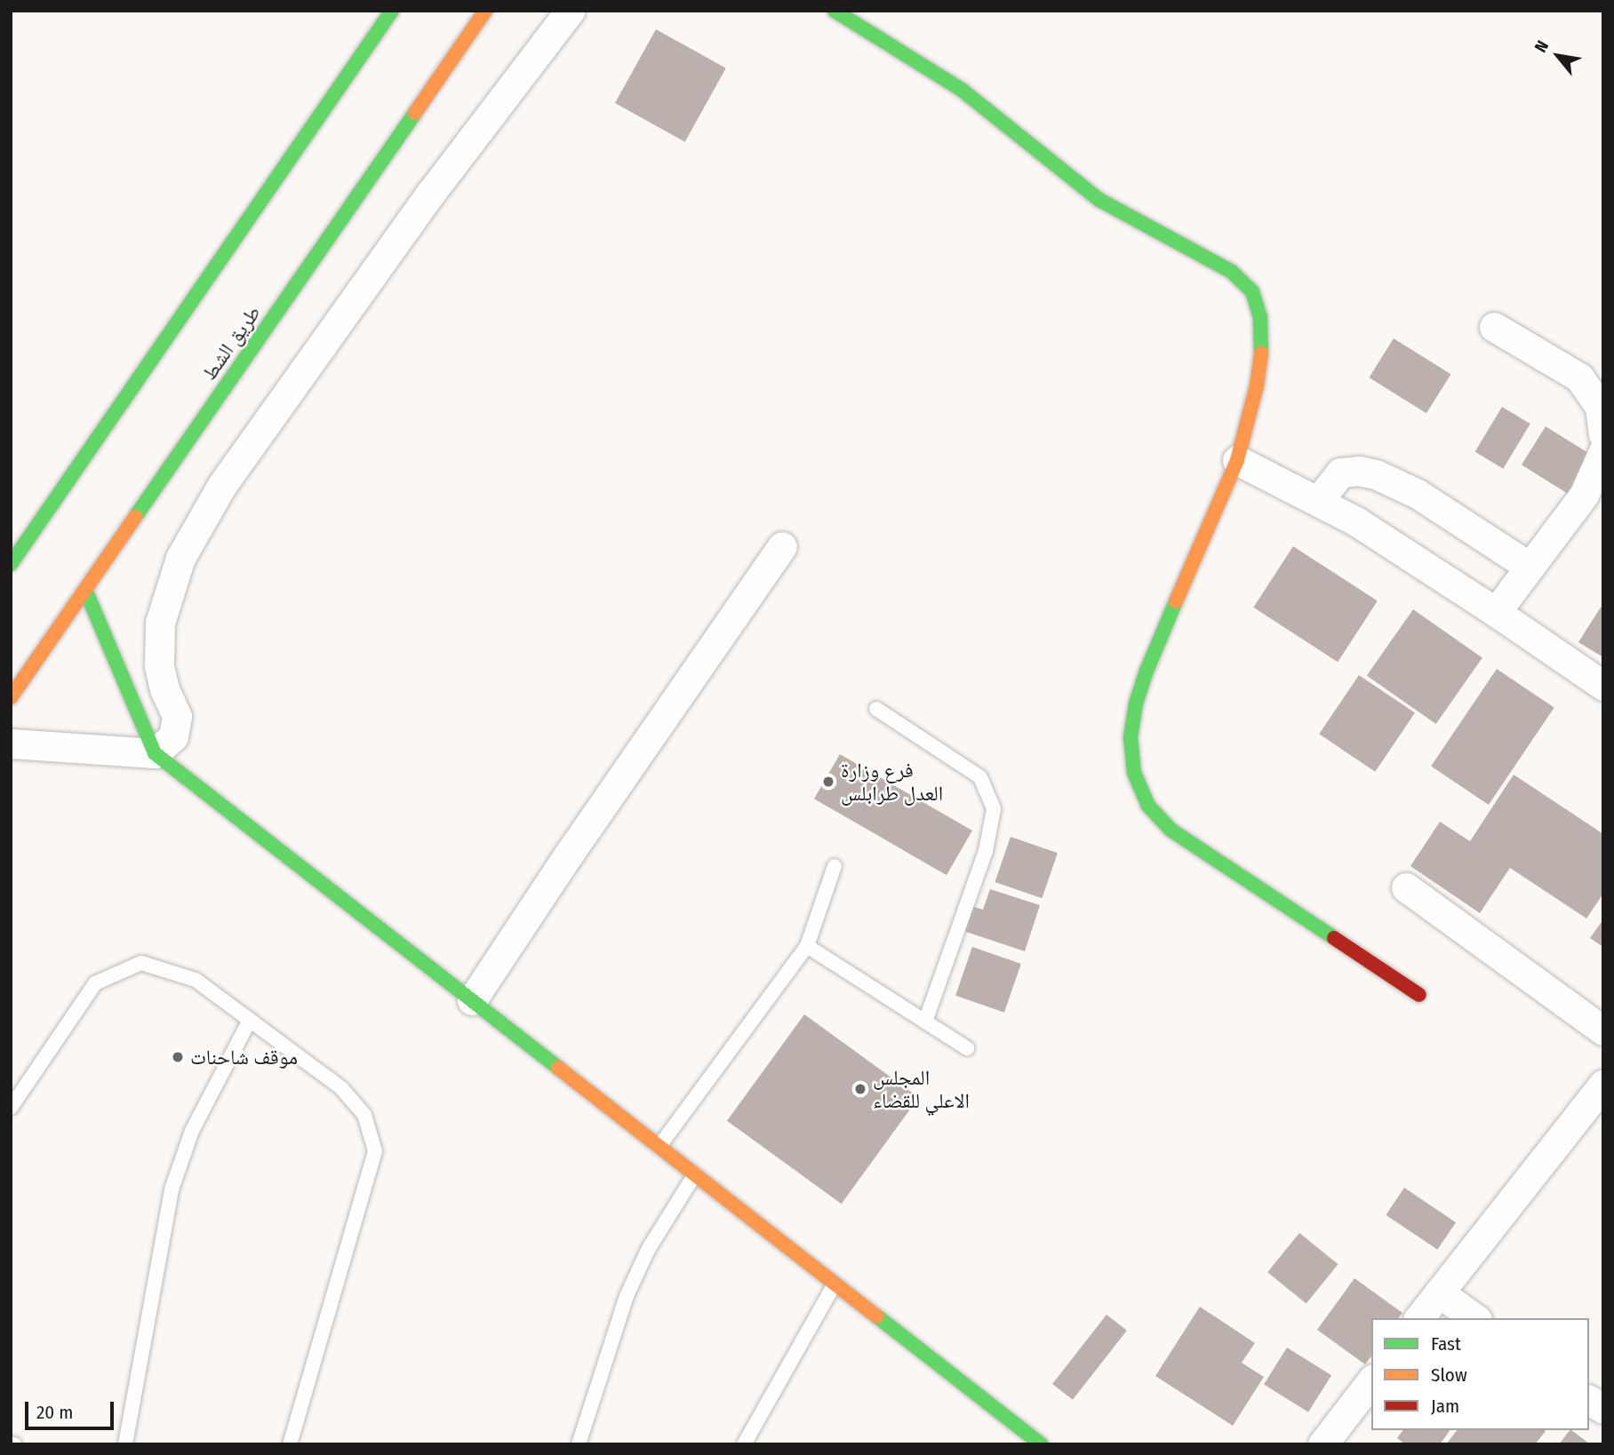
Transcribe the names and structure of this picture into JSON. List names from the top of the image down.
{
  "streets": {
    "main road": ["طريق الشط"]
  },
  "places": ["فرع وزارة العدل طرابلس", "موقف شاحنات", "المجلس الاعلي للقضاء"],
  "legend": ["Fast", "Slow", "Jam"],
  "scale_bar": "20 m",
  "north": "top left"
}
